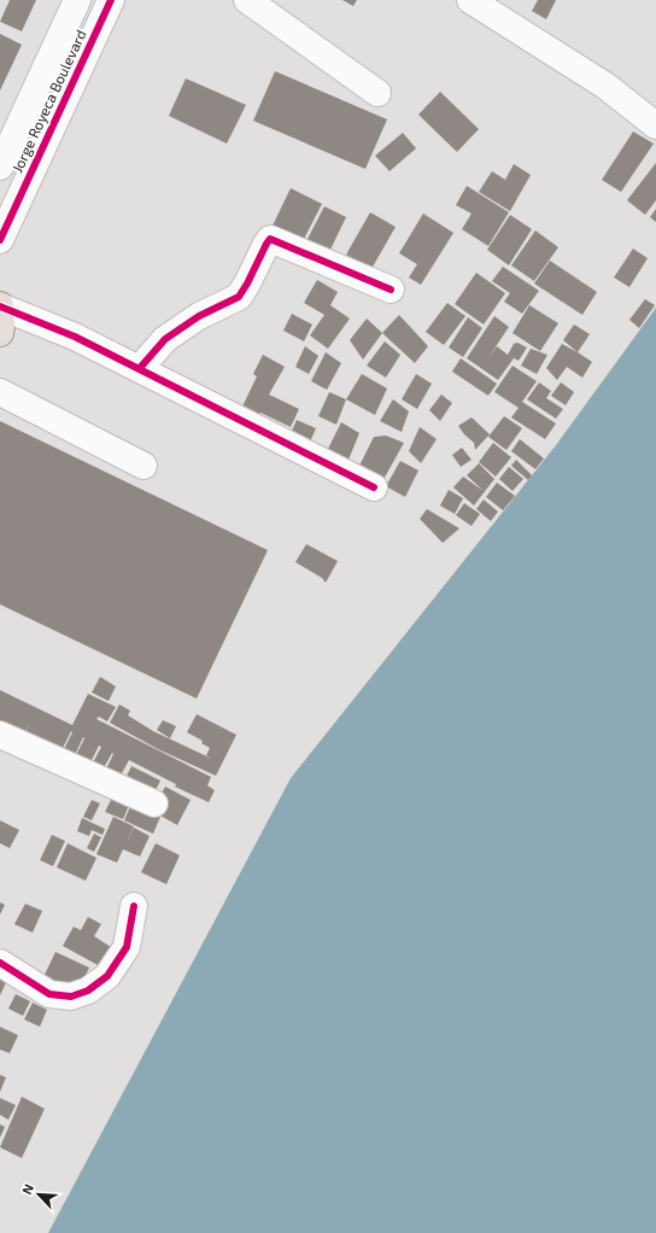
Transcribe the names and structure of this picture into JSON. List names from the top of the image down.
{
  "streets": {
    "street": ["Jorge Royeca Boulevard"]
  },
  "north": "top left"
}
